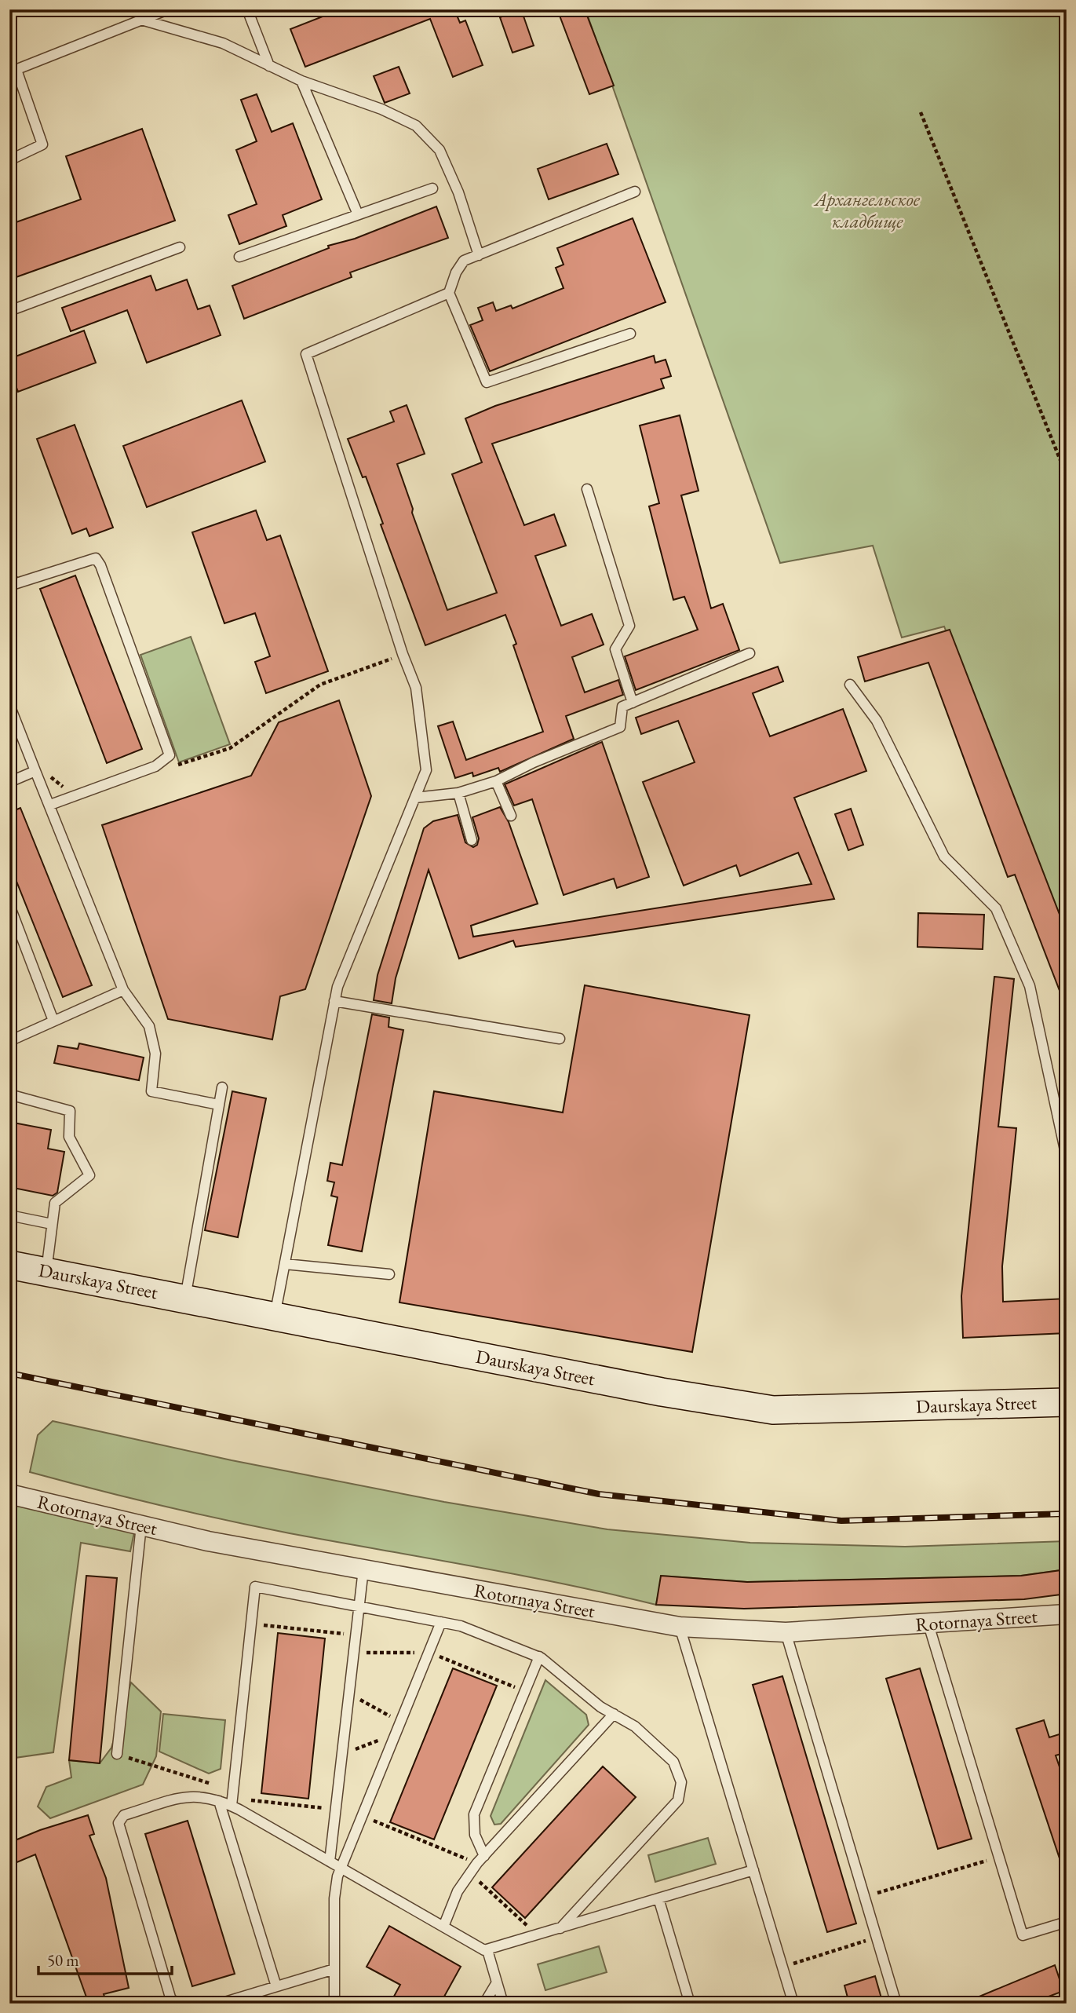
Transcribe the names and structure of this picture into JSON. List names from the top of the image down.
{
  "streets": {
    "street": ["Daurskaya Street", "Rotornaya Street"]
  },
  "parks": ["Архангельское кладбище"],
  "scale_bar": "50 m"
}
